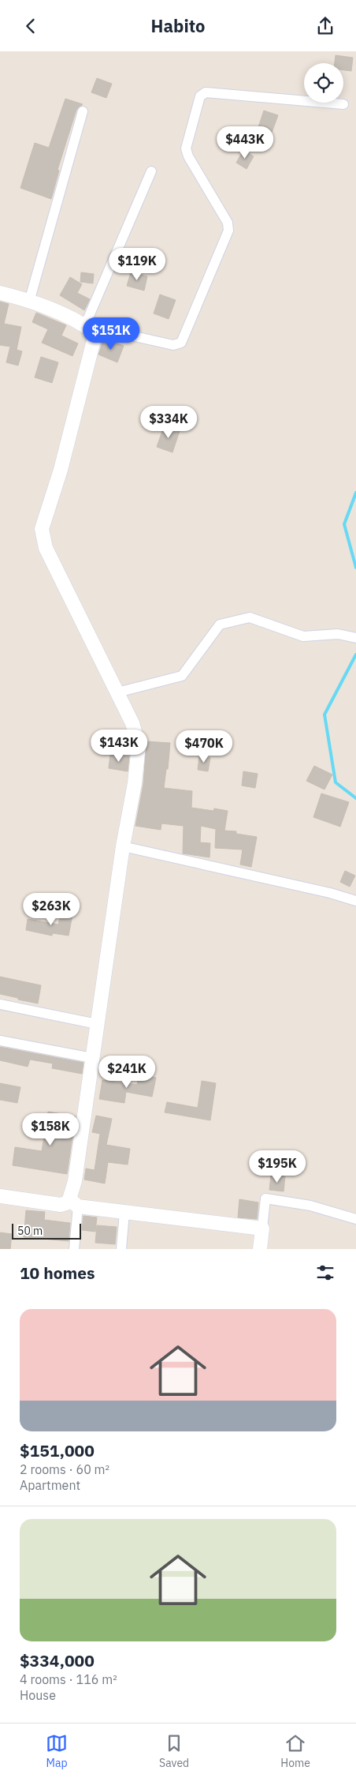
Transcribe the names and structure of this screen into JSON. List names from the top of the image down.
{
  "scale_bar": "50 m",
  "page": {
    "header": "Habito",
    "price": [
      "$443K",
      "$119K",
      "$151K",
      "$334K",
      "$143K",
      "$470K",
      "$263K",
      "$241K",
      "$158K",
      "$195K"
    ],
    "scale": "50 m",
    "heading": "10 homes",
    "list": [
      {
        "name": "$151,000",
        "note": "2 rooms · 60 m² · Apartment"
      },
      {
        "name": "$334,000",
        "note": "4 rooms · 116 m² · House"
      }
    ],
    "tabs": ["Map", "Saved", "Home"]
  }
}
